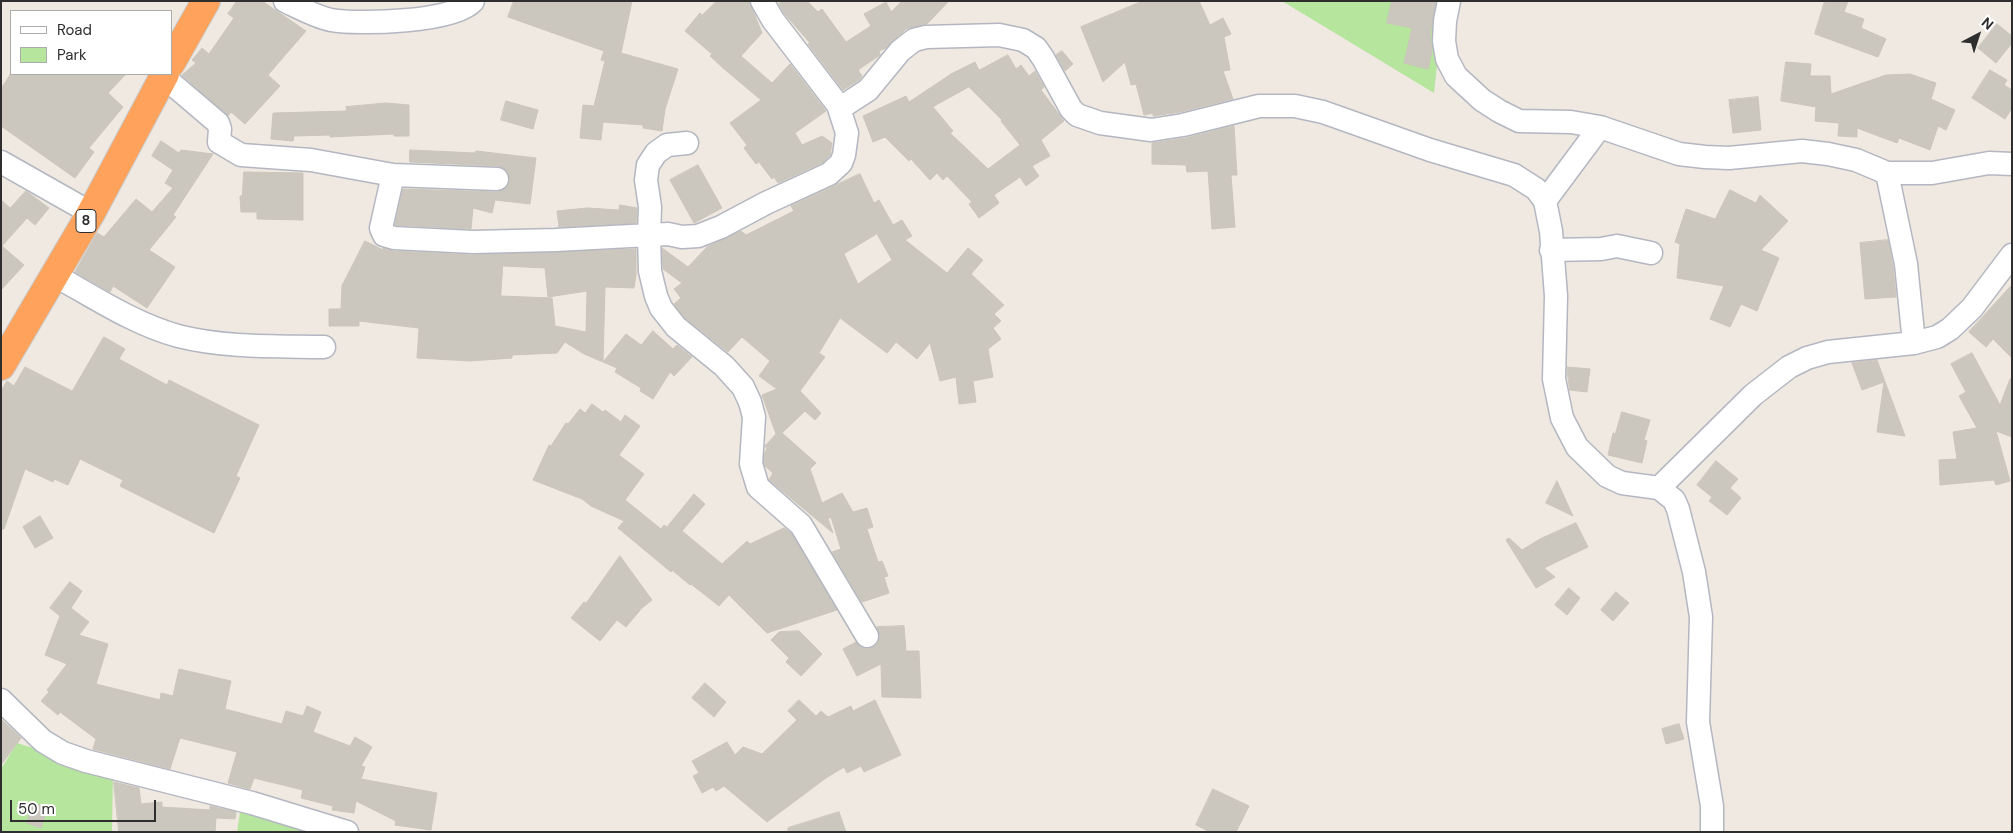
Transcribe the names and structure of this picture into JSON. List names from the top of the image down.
{
  "streets": {
    "highway": ["8"]
  },
  "legend": ["Road", "Park"],
  "scale_bar": "50 m",
  "north": "top right"
}
